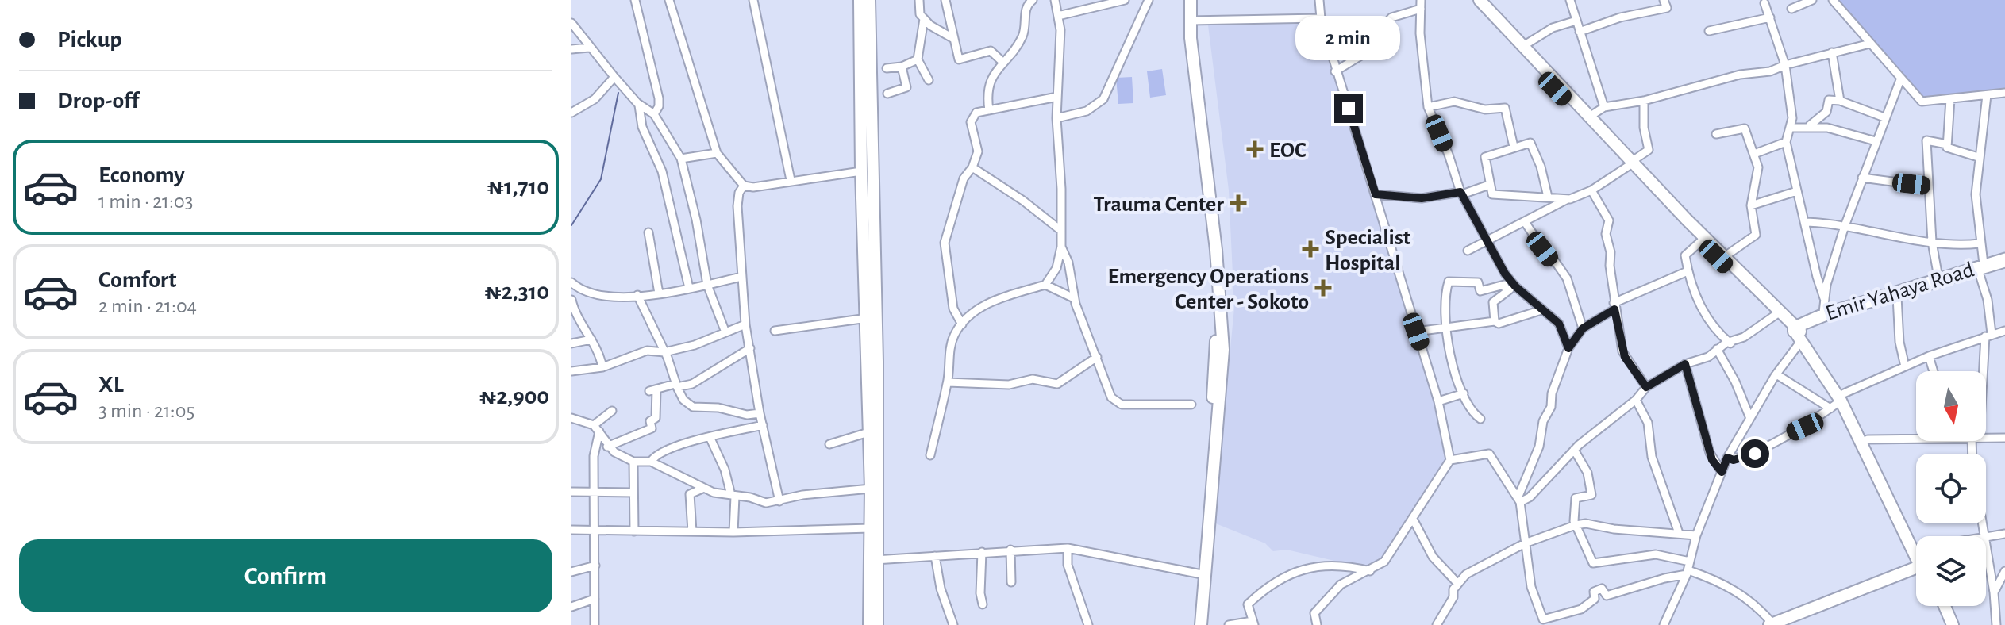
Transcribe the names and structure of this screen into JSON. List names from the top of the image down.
{
  "streets": {
    "street": ["Emir Yahaya Road"]
  },
  "places": {
    "health": [
      "EOC",
      "Trauma Center",
      "Specialist Hospital",
      "Emergency Operations Center - Sokoto"
    ]
  },
  "north": "bottom",
  "page": {
    "banner": ["Pickup", "Drop-off"],
    "bubble": "2 min",
    "list": [
      {
        "name": "Economy",
        "note": "1 min · 21:03",
        "value": "₦1,710"
      },
      {
        "name": "Comfort",
        "note": "2 min · 21:04",
        "value": "₦2,310"
      },
      {
        "name": "XL",
        "note": "3 min · 21:05",
        "value": "₦2,900"
      }
    ],
    "buttons": "Confirm"
  }
}
